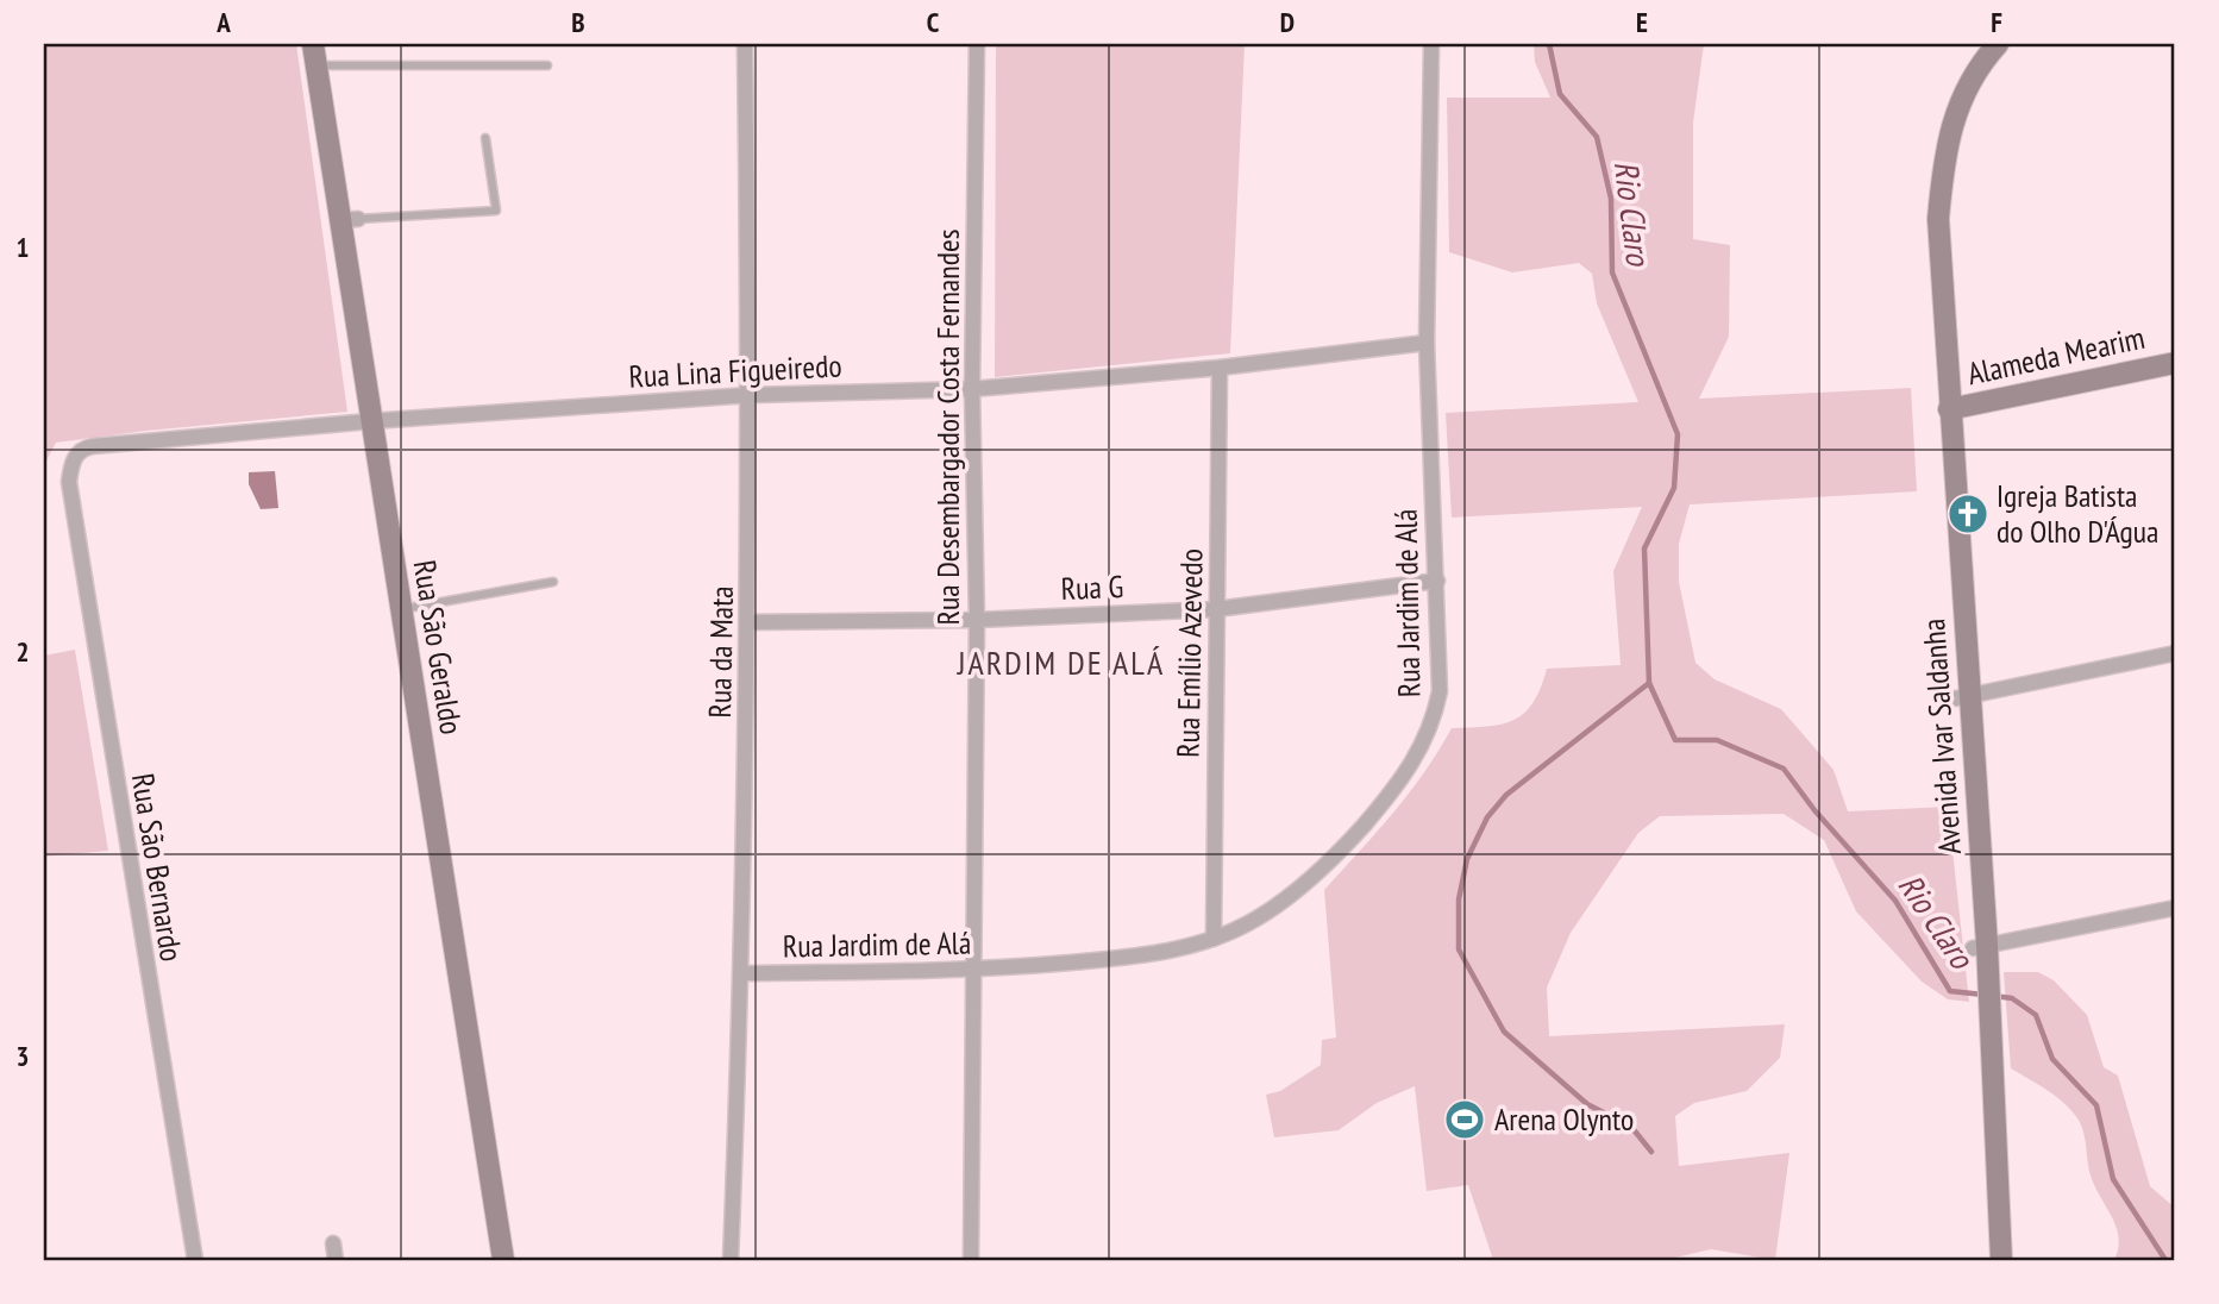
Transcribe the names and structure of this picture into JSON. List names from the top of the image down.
{
  "streets": {
    "main road": ["Alameda Mearim", "Rua São Geraldo", "Avenida Ivar Saldanha"],
    "street": [
      "Rua Lina Figueiredo",
      "Rua Desembargador Costa Fernandes",
      "Rua G",
      "Rua Jardim de Alá",
      "Rua da Mata",
      "Rua Emílio Azevedo",
      "Rua São Bernardo"
    ]
  },
  "crossings": [
    ["Alameda Mearim", "Avenida Ivar Saldanha"],
    ["Rua Lina Figueiredo", "Rua Desembargador Costa Fernandes"],
    ["Rua Lina Figueiredo", "Rua Jardim de Alá"],
    ["Rua Lina Figueiredo", "Rua São Geraldo"],
    ["Rua Lina Figueiredo", "Rua da Mata"],
    ["Rua Lina Figueiredo", "Rua Emílio Azevedo"],
    ["Rua Lina Figueiredo", "Rua São Bernardo"],
    ["Rua Desembargador Costa Fernandes", "Rua G"],
    ["Rua Desembargador Costa Fernandes", "Rua Jardim de Alá"],
    ["Rua G", "Rua Jardim de Alá"],
    ["Rua G", "Rua da Mata"],
    ["Rua G", "Rua Emílio Azevedo"],
    ["Rua Jardim de Alá", "Rua da Mata"],
    ["Rua Jardim de Alá", "Rua Emílio Azevedo"]
  ],
  "districts": ["JARDIM DE ALÁ"],
  "water": ["Rio Claro"],
  "places": {
    "church": ["Igreja Batista do Olho D'Água"],
    "sports": ["Arena Olynto"]
  },
  "grid": {
    "columns": [
      "A",
      "B",
      "C",
      "D",
      "E",
      "F"
    ],
    "rows": ["1", "2", "3"]
  }
}
